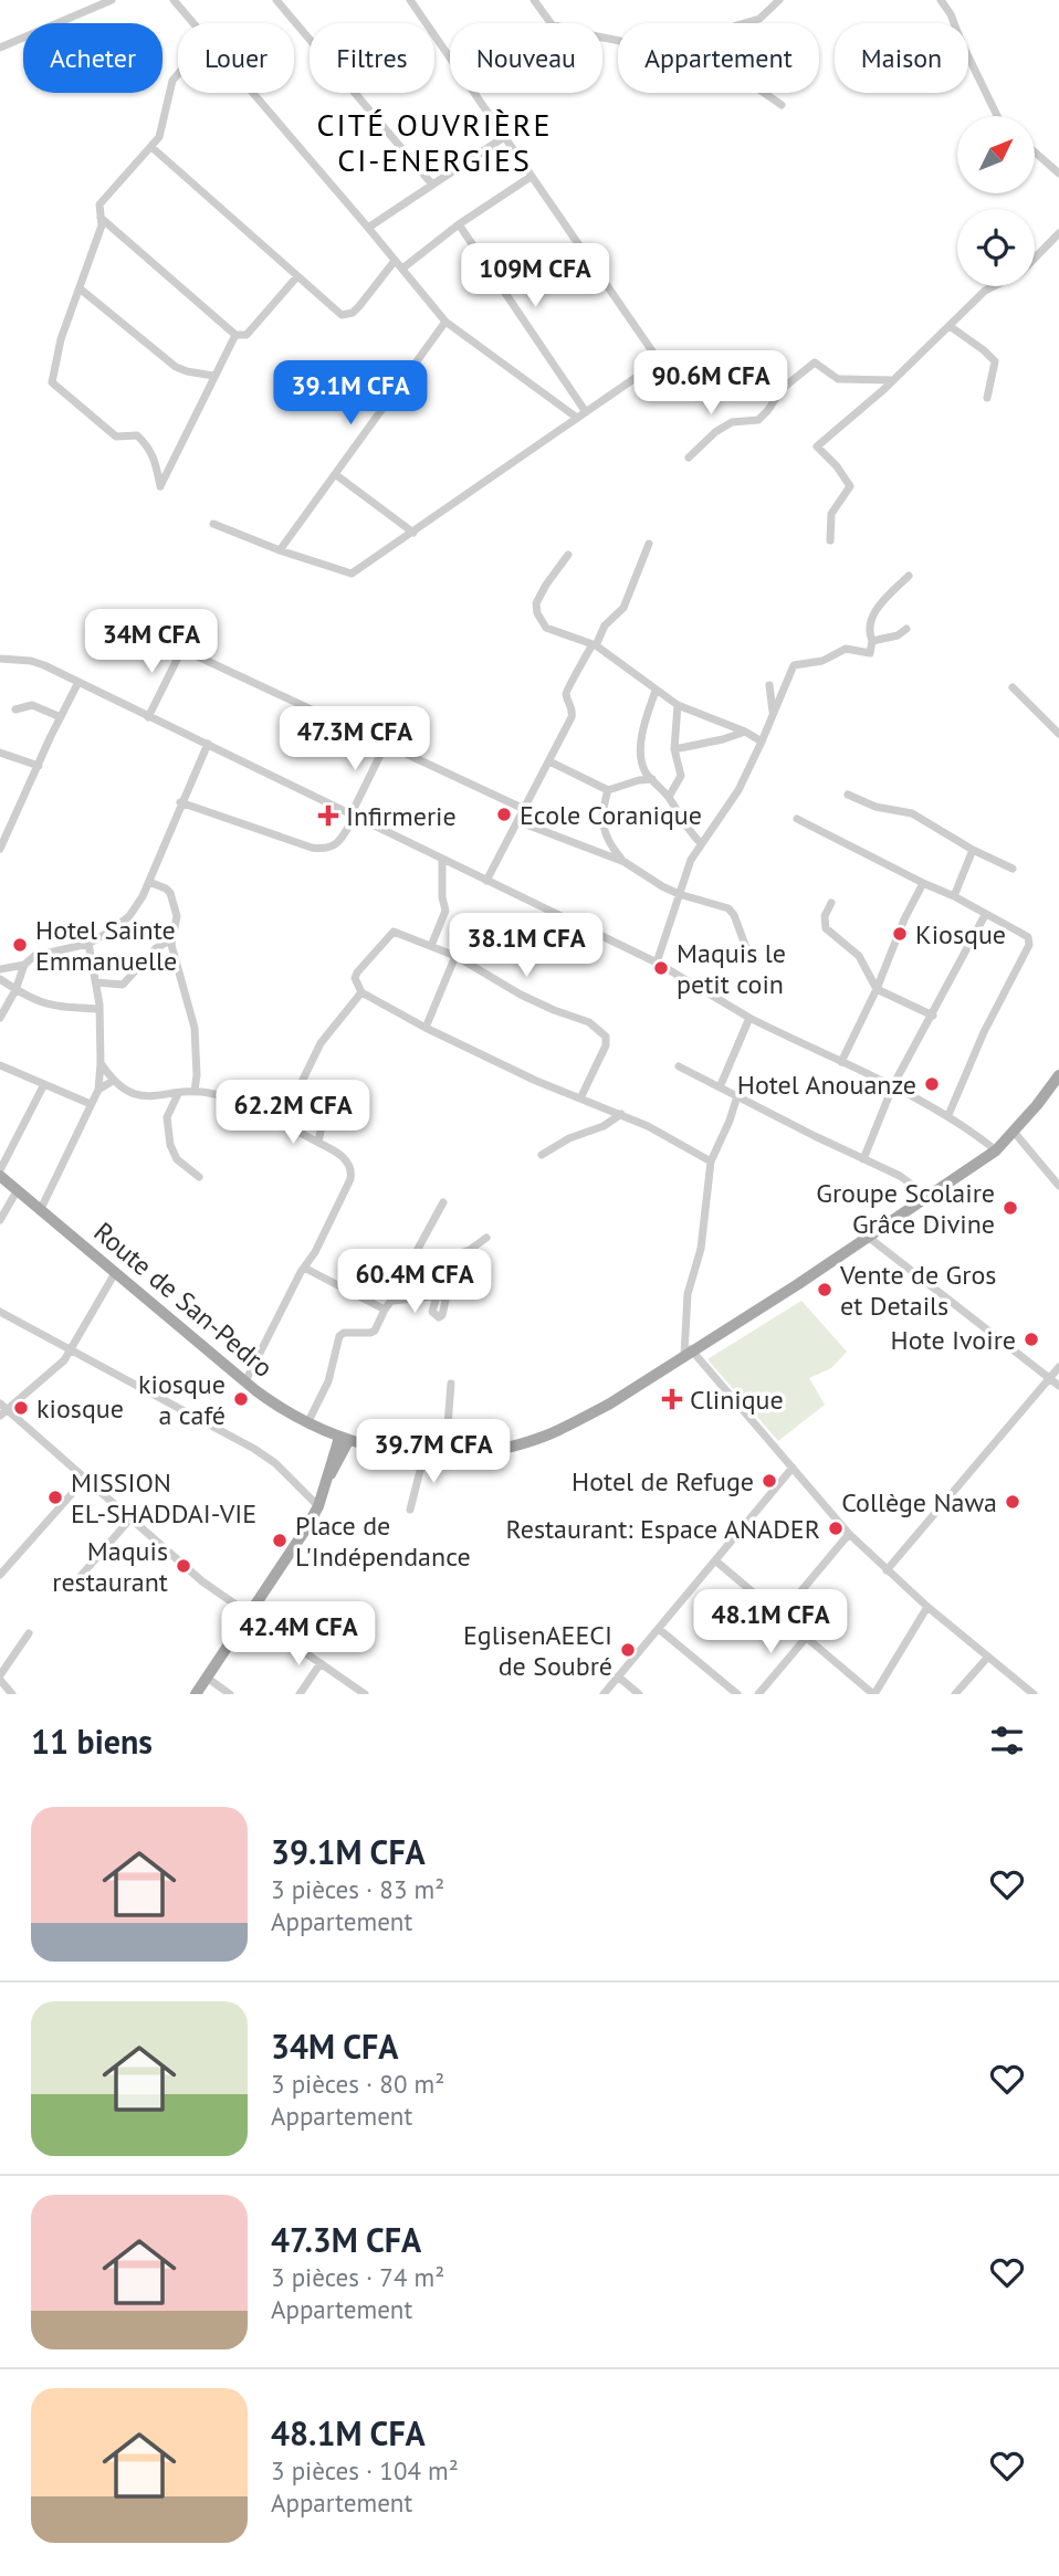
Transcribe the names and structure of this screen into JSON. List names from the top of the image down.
{
  "streets": {
    "main road": ["Route de San-Pedro"]
  },
  "districts": ["CITÉ OUVRIÈRE CI-ENERGIES"],
  "places": {
    "other": [
      "Ecole Coranique",
      "Kiosque",
      "Hotel Sainte Emmanuelle",
      "Maquis le petit coin",
      "Hotel Anouanze",
      "Groupe Scolaire Grâce Divine",
      "Vente de Gros et Details",
      "Hote Ivoire",
      "kiosque a café",
      "kiosque",
      "Hotel de Refuge",
      "MISSION EL-SHADDAI-VIE",
      "Collège Nawa",
      "Restaurant: Espace ANADER",
      "Place de L'Indépendance",
      "Maquis restaurant",
      "EglisenAEECI de Soubré"
    ],
    "health": ["Infirmerie", "Clinique"]
  },
  "north": "top right",
  "page": {
    "chip": [
      "Acheter",
      "Louer",
      "Filtres",
      "Nouveau",
      "Appartement",
      "Maison"
    ],
    "price": [
      "109M CFA",
      "90.6M CFA",
      "39.1M CFA",
      "34M CFA",
      "47.3M CFA",
      "38.1M CFA",
      "62.2M CFA",
      "60.4M CFA",
      "39.7M CFA",
      "48.1M CFA",
      "42.4M CFA"
    ],
    "heading": "11 biens",
    "list": [
      {
        "name": "39.1M CFA",
        "note": "3 pièces · 83 m² · Appartement"
      },
      {
        "name": "34M CFA",
        "note": "3 pièces · 80 m² · Appartement"
      },
      {
        "name": "47.3M CFA",
        "note": "3 pièces · 74 m² · Appartement"
      },
      {
        "name": "48.1M CFA",
        "note": "3 pièces · 104 m² · Appartement"
      }
    ]
  }
}
